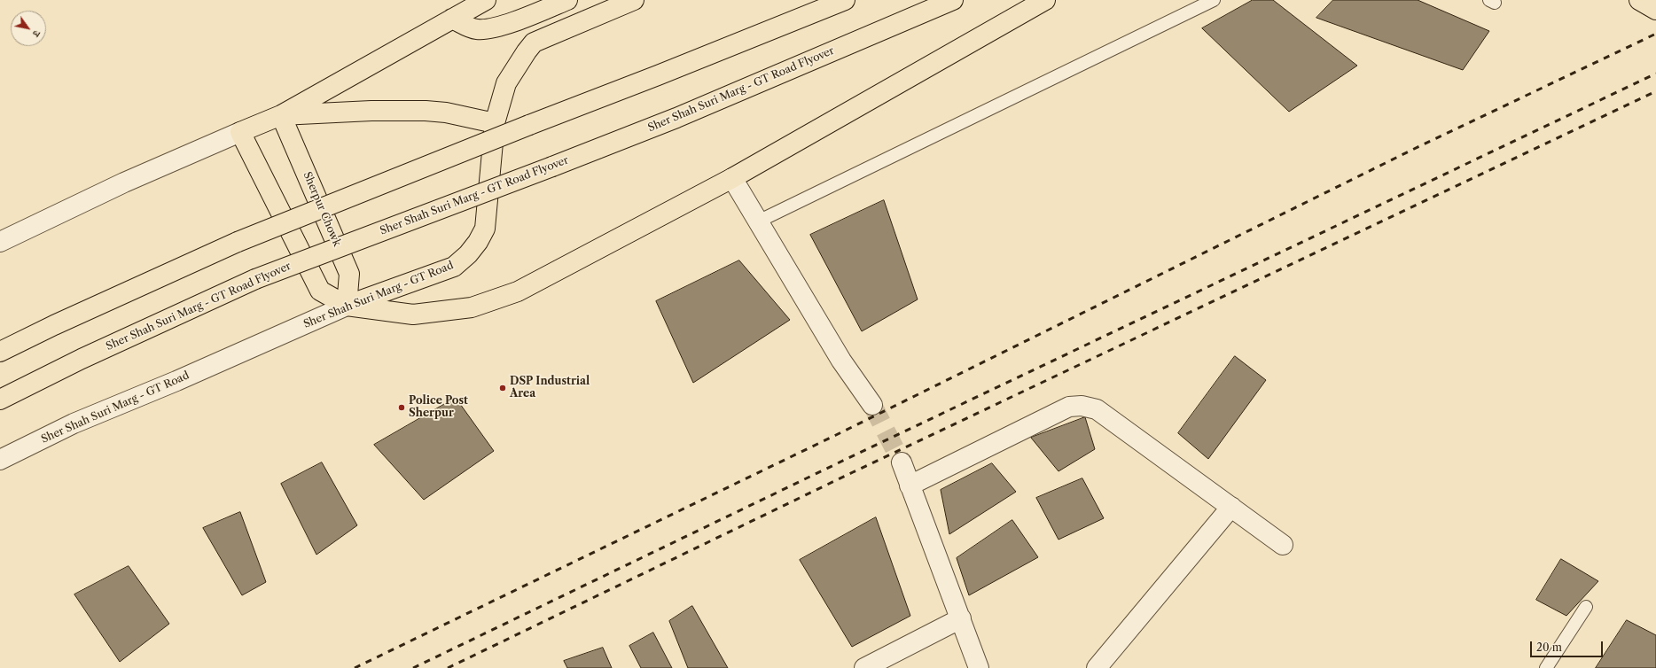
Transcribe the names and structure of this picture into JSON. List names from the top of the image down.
{
  "streets": {
    "main road": ["Sher Shah Suri Marg - GT Road Flyover", "Sherpur Chowk", "Sher Shah Suri Marg - GT Road"]
  },
  "crossings": [
    ["Sherpur Chowk", "Sher Shah Suri Marg - GT Road"]
  ],
  "places": ["DSP Industrial Area", "Police Post Sherpur"],
  "scale_bar": "20 m",
  "north": "bottom right"
}
